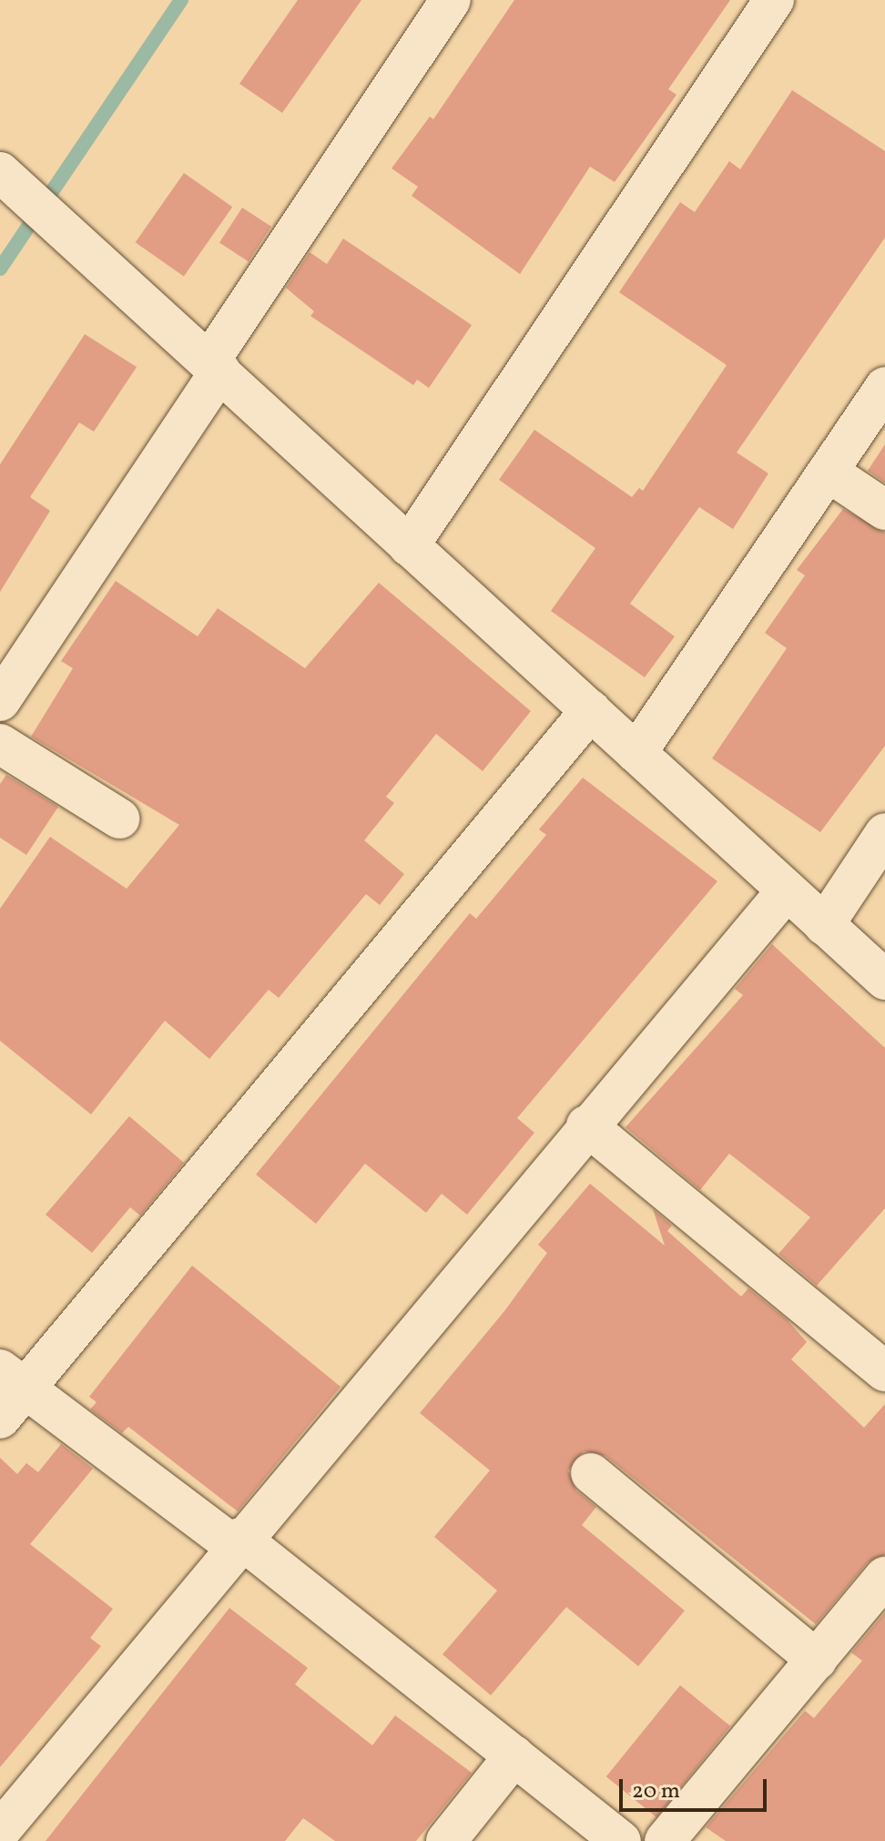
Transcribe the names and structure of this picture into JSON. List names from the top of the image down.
{
  "scale_bar": "20 m"
}
